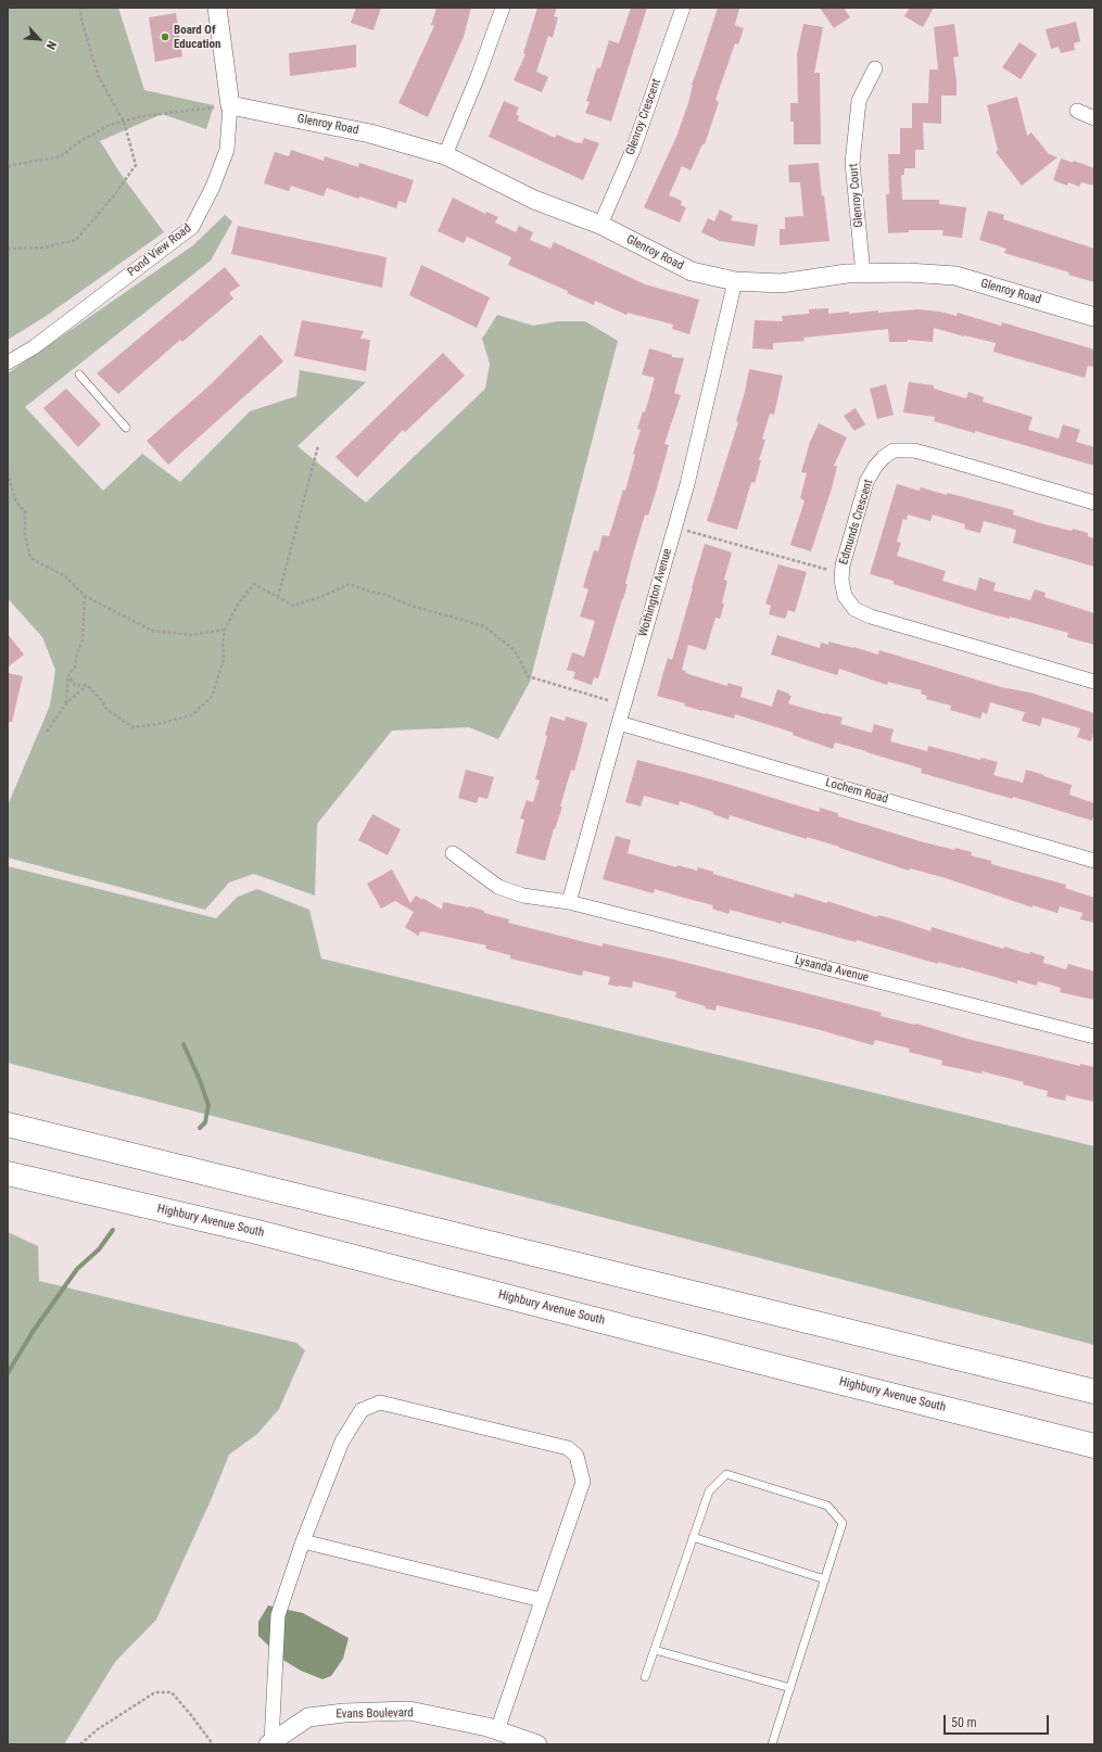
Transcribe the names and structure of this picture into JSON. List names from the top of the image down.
{
  "streets": {
    "highway": ["Highbury Avenue South"],
    "street": [
      "Glenroy Crescent",
      "Glenroy Road",
      "Glenroy Court",
      "Pond View Road",
      "Edmunds Crescent",
      "Wothington Avenue",
      "Lochem Road",
      "Lysanda Avenue",
      "Evans Boulevard"
    ]
  },
  "crossings": [
    ["Glenroy Crescent", "Glenroy Road"],
    ["Glenroy Road", "Glenroy Court"],
    ["Glenroy Road", "Pond View Road"],
    ["Glenroy Road", "Wothington Avenue"],
    ["Wothington Avenue", "Lochem Road"],
    ["Wothington Avenue", "Lysanda Avenue"]
  ],
  "places": ["Board Of Education"],
  "scale_bar": "50 m",
  "north": "bottom right"
}
